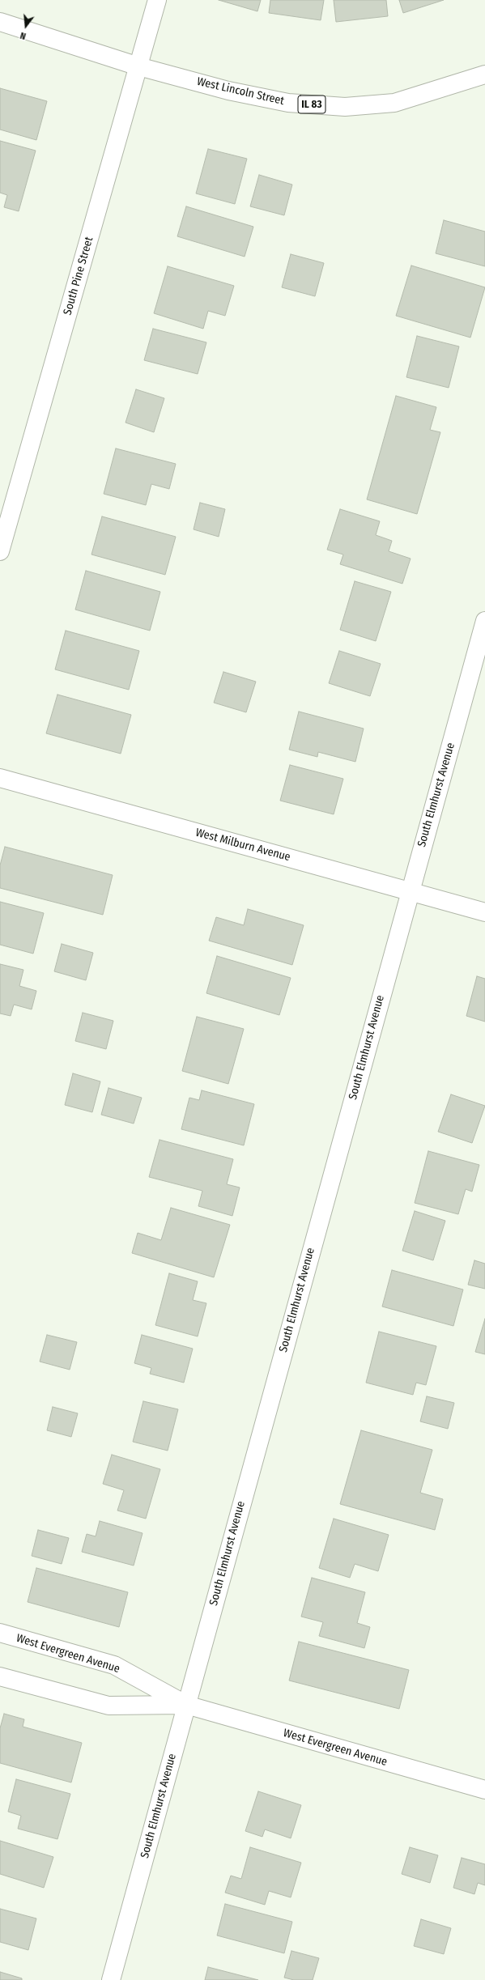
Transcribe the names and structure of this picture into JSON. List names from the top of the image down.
{
  "streets": {
    "street": [
      "West Lincoln Street",
      "IL 83",
      "South Pine Street",
      "South Elmhurst Avenue",
      "West Milburn Avenue",
      "West Evergreen Avenue"
    ]
  },
  "crossings": [
    ["West Lincoln Street", "South Pine Street"],
    ["South Elmhurst Avenue", "West Milburn Avenue"],
    ["South Elmhurst Avenue", "West Evergreen Avenue"]
  ],
  "north": "bottom"
}
